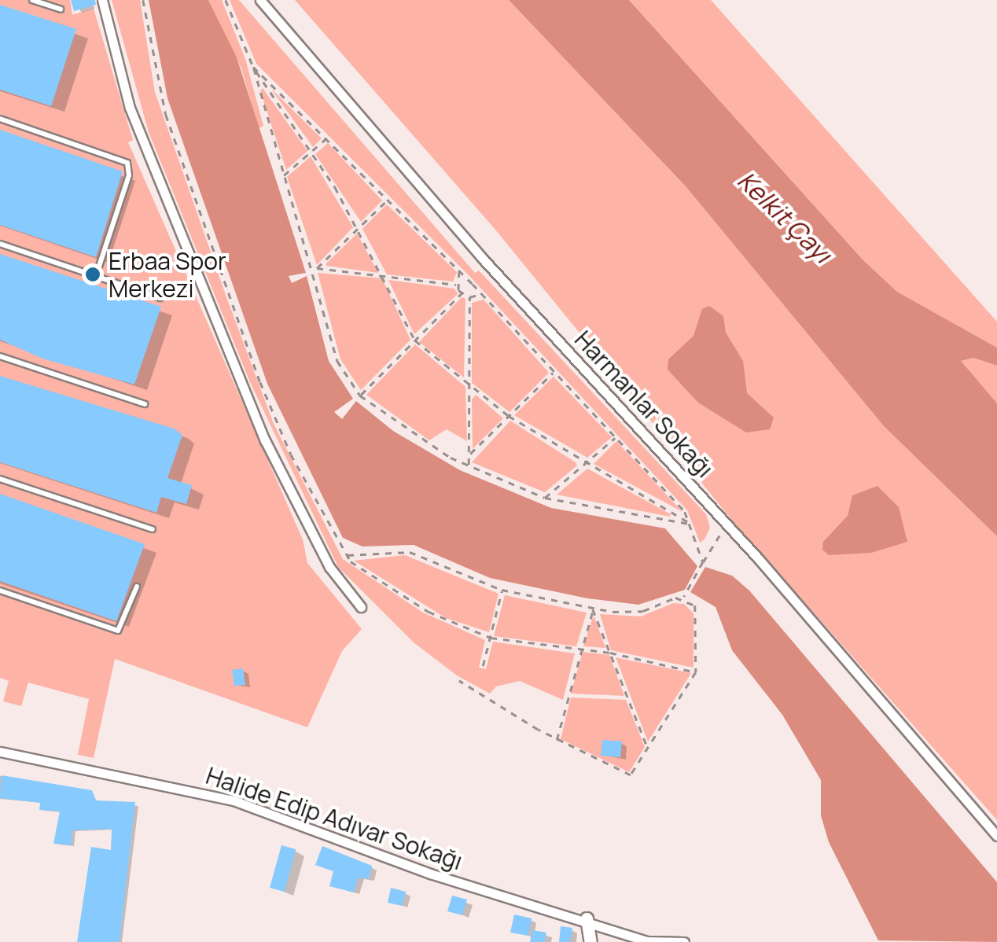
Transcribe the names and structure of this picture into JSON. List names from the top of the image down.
{
  "streets": {
    "street": ["Harmanlar Sokağı", "Halide Edip Adıvar Sokağı"]
  },
  "water": ["Kelkit Çayı"],
  "places": ["Erbaa Spor Merkezi"]
}
